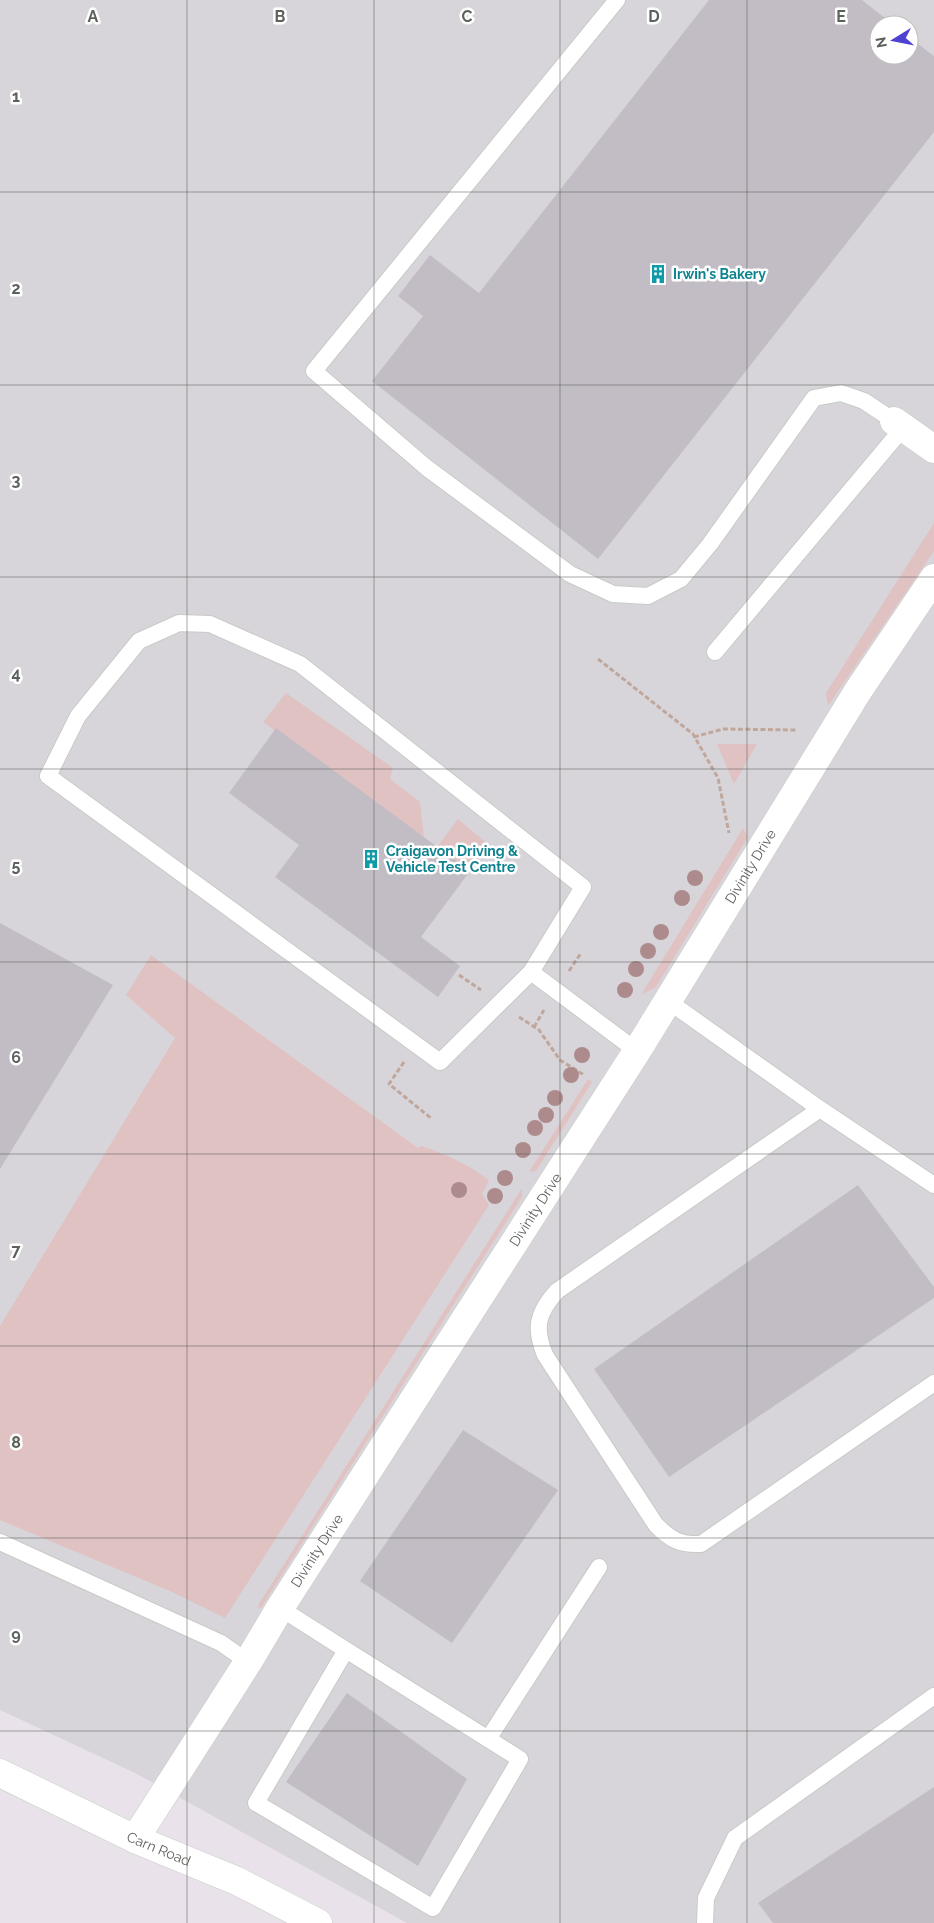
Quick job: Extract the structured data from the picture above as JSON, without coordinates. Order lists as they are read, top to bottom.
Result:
{
  "streets": {
    "street": ["Divinity Drive", "Carn Road"]
  },
  "crossings": [
    ["Divinity Drive", "Carn Road"]
  ],
  "places": {
    "building": ["Irwin's Bakery", "Craigavon Driving & Vehicle Test Centre"]
  },
  "north": "left",
  "grid": {
    "columns": [
      "A",
      "B",
      "C",
      "D",
      "E"
    ],
    "rows": [
      "1",
      "2",
      "3",
      "4",
      "5",
      "6",
      "7",
      "8",
      "9"
    ]
  }
}
